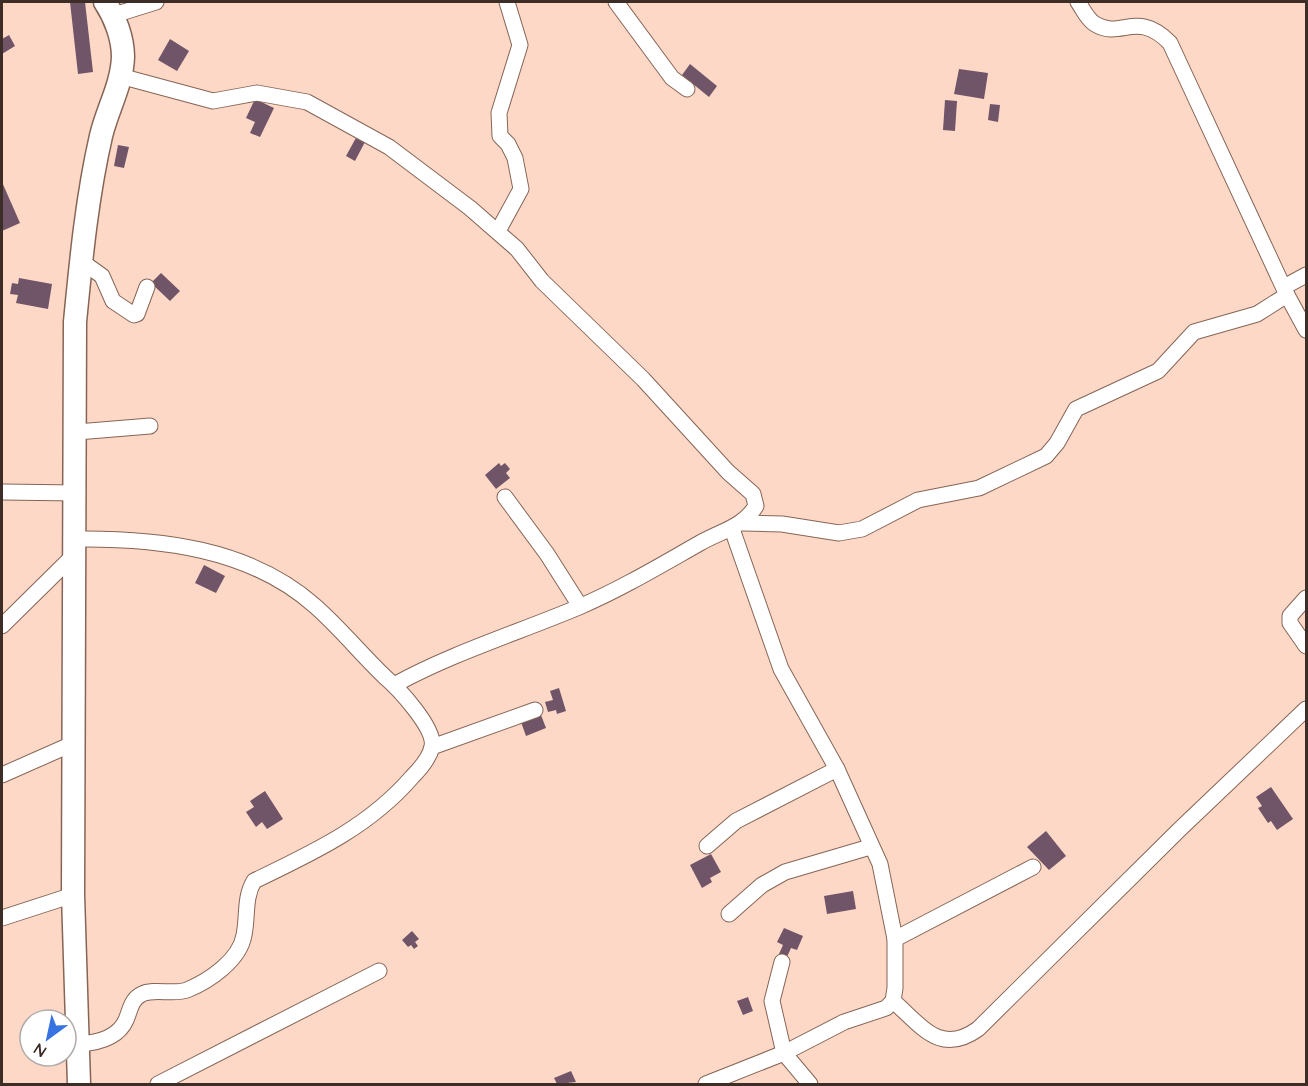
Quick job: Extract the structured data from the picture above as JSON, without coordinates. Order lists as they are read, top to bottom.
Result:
{
  "north": "bottom left"
}
